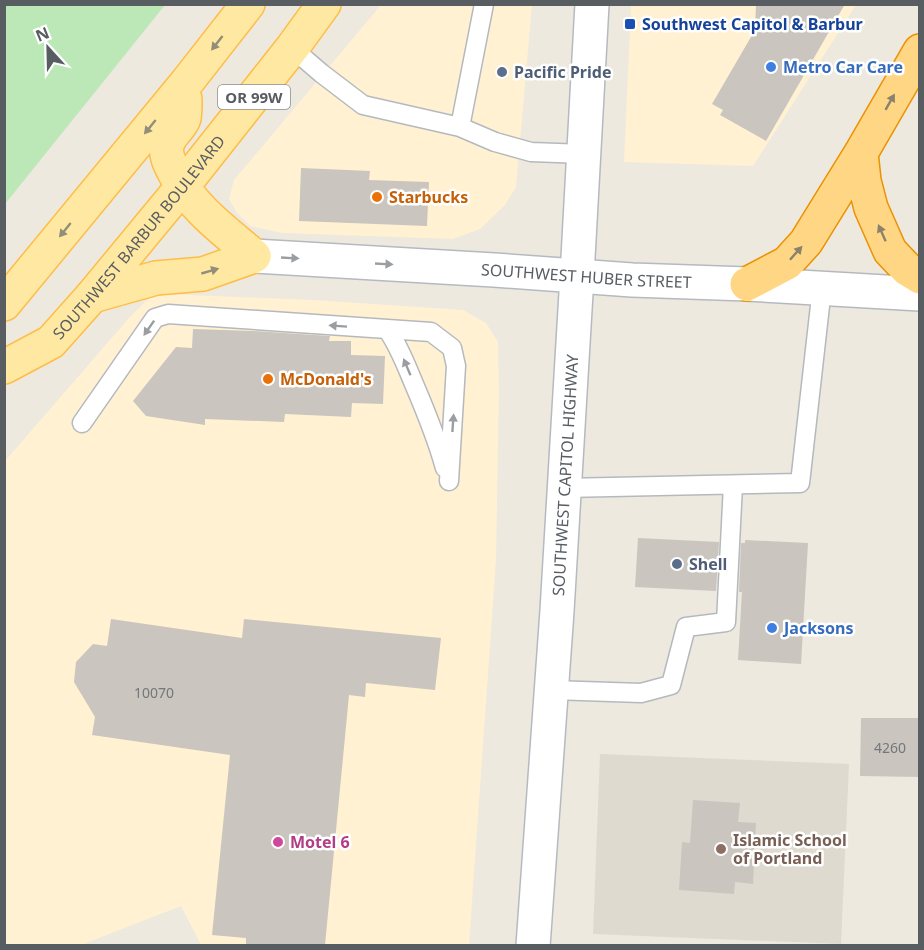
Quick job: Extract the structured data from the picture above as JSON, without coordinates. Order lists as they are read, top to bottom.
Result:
{
  "streets": {
    "main road": [
      "OR 99W",
      "SOUTHWEST BARBUR BOULEVARD",
      "SOUTHWEST HUBER STREET",
      "SOUTHWEST CAPITOL HIGHWAY"
    ]
  },
  "crossings": [
    ["SOUTHWEST HUBER STREET", "SOUTHWEST CAPITOL HIGHWAY"]
  ],
  "one_way": ["SOUTHWEST HUBER STREET"],
  "places": {
    "transit": ["Southwest Capitol & Barbur"],
    "other": [
      "Metro Car Care",
      "Pacific Pride",
      "Starbucks",
      "McDonald's",
      "Shell",
      "Jacksons",
      "Motel 6",
      "Islamic School of Portland"
    ]
  },
  "house_numbers": ["10070", "4260"],
  "north": "top"
}
